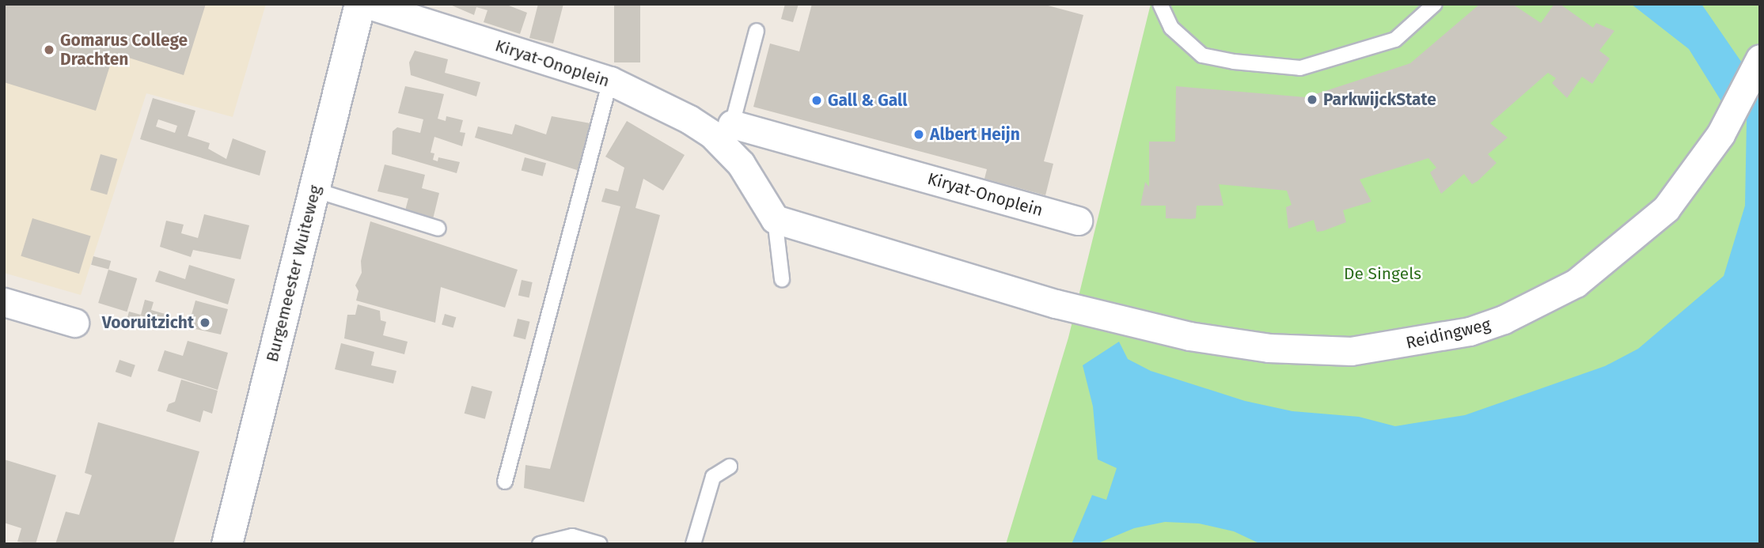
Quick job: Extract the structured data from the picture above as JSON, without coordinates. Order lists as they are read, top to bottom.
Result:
{
  "streets": {
    "street": ["Kiryat-Onoplein", "Burgemeester Wuiteweg", "Reidingweg"]
  },
  "crossings": [
    ["Kiryat-Onoplein", "Reidingweg"]
  ],
  "parks": ["De Singels"],
  "places": [
    "Gomarus College Drachten",
    "ParkwijckState",
    "Gall & Gall",
    "Albert Heijn",
    "Vooruitzicht"
  ]
}
